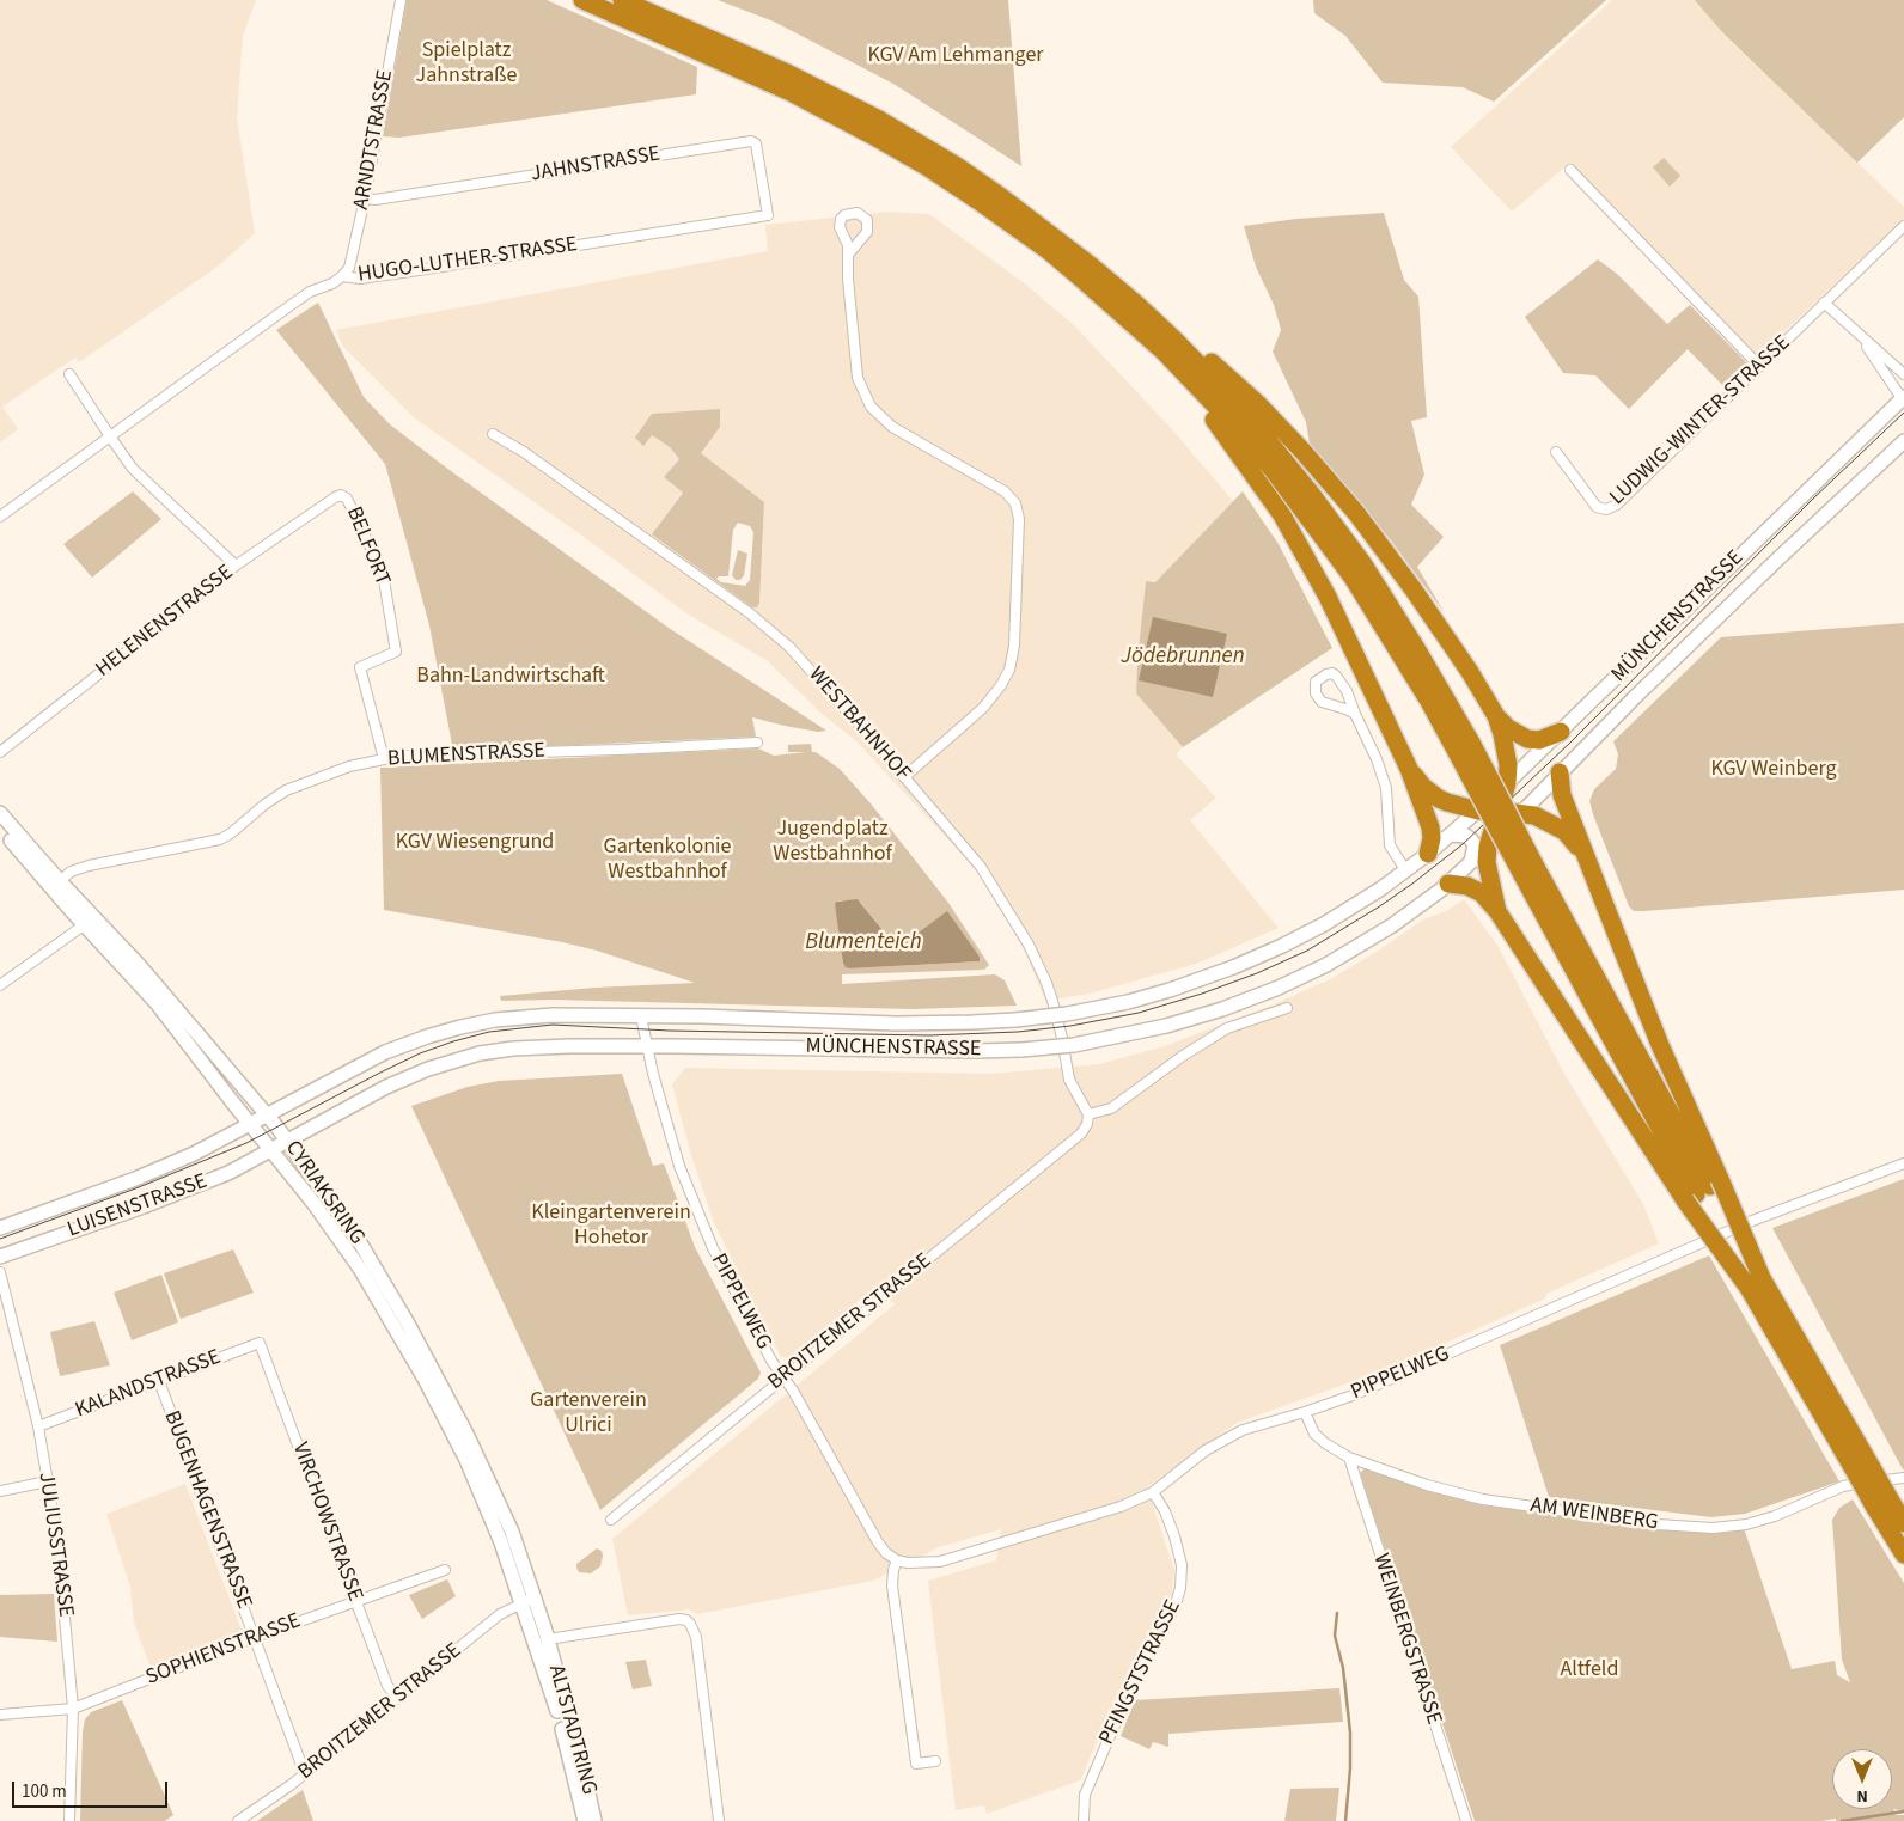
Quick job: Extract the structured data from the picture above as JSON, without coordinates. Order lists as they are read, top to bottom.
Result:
{
  "streets": {
    "main road": [
      "MÜNCHENSTRASSE",
      "CYRIAKSRING",
      "LUISENSTRASSE",
      "ALTSTADTRING"
    ],
    "street": [
      "ARNDTSTRASSE",
      "JAHNSTRASSE",
      "HUGO-LUTHER-STRASSE",
      "LUDWIG-WINTER-STRASSE",
      "BELFORT",
      "HELENENSTRASSE",
      "WESTBAHNHOF",
      "BLUMENSTRASSE",
      "PIPPELWEG",
      "BROITZEMER STRASSE",
      "KALANDSTRASSE",
      "BUGENHAGENSTRASSE",
      "AM WEINBERG",
      "VIRCHOWSTRASSE",
      "JULIUSSTRASSE",
      "WEINBERGSTRASSE",
      "SOPHIENSTRASSE",
      "PFINGSTSTRASSE"
    ]
  },
  "crossings": [
    ["ARNDTSTRASSE", "JAHNSTRASSE"],
    ["ARNDTSTRASSE", "HUGO-LUTHER-STRASSE"],
    ["JAHNSTRASSE", "HUGO-LUTHER-STRASSE"],
    ["BELFORT", "HELENENSTRASSE"],
    ["BELFORT", "BLUMENSTRASSE"],
    ["MÜNCHENSTRASSE", "CYRIAKSRING"],
    ["MÜNCHENSTRASSE", "LUISENSTRASSE"],
    ["MÜNCHENSTRASSE", "PIPPELWEG"],
    ["WESTBAHNHOF", "BROITZEMER STRASSE"],
    ["BLUMENSTRASSE", "CYRIAKSRING"],
    ["CYRIAKSRING", "LUISENSTRASSE"],
    ["CYRIAKSRING", "BROITZEMER STRASSE"],
    ["CYRIAKSRING", "ALTSTADTRING"],
    ["PIPPELWEG", "BROITZEMER STRASSE"],
    ["PIPPELWEG", "AM WEINBERG"],
    ["PIPPELWEG", "PFINGSTSTRASSE"],
    ["BROITZEMER STRASSE", "BUGENHAGENSTRASSE"],
    ["BROITZEMER STRASSE", "VIRCHOWSTRASSE"],
    ["KALANDSTRASSE", "BUGENHAGENSTRASSE"],
    ["KALANDSTRASSE", "VIRCHOWSTRASSE"],
    ["KALANDSTRASSE", "JULIUSSTRASSE"],
    ["BUGENHAGENSTRASSE", "SOPHIENSTRASSE"],
    ["AM WEINBERG", "WEINBERGSTRASSE"],
    ["VIRCHOWSTRASSE", "SOPHIENSTRASSE"],
    ["JULIUSSTRASSE", "SOPHIENSTRASSE"]
  ],
  "water": ["Jödebrunnen", "Blumenteich"],
  "parks": [
    "Spielplatz Jahnstraße",
    "KGV Am Lehmanger",
    "Bahn-Landwirtschaft",
    "KGV Weinberg",
    "Jugendplatz Westbahnhof",
    "KGV Wiesengrund",
    "Gartenkolonie Westbahnhof",
    "Kleingartenverein Hohetor",
    "Gartenverein Ulrici",
    "Altfeld"
  ],
  "scale_bar": "100 m",
  "north": "bottom"
}
